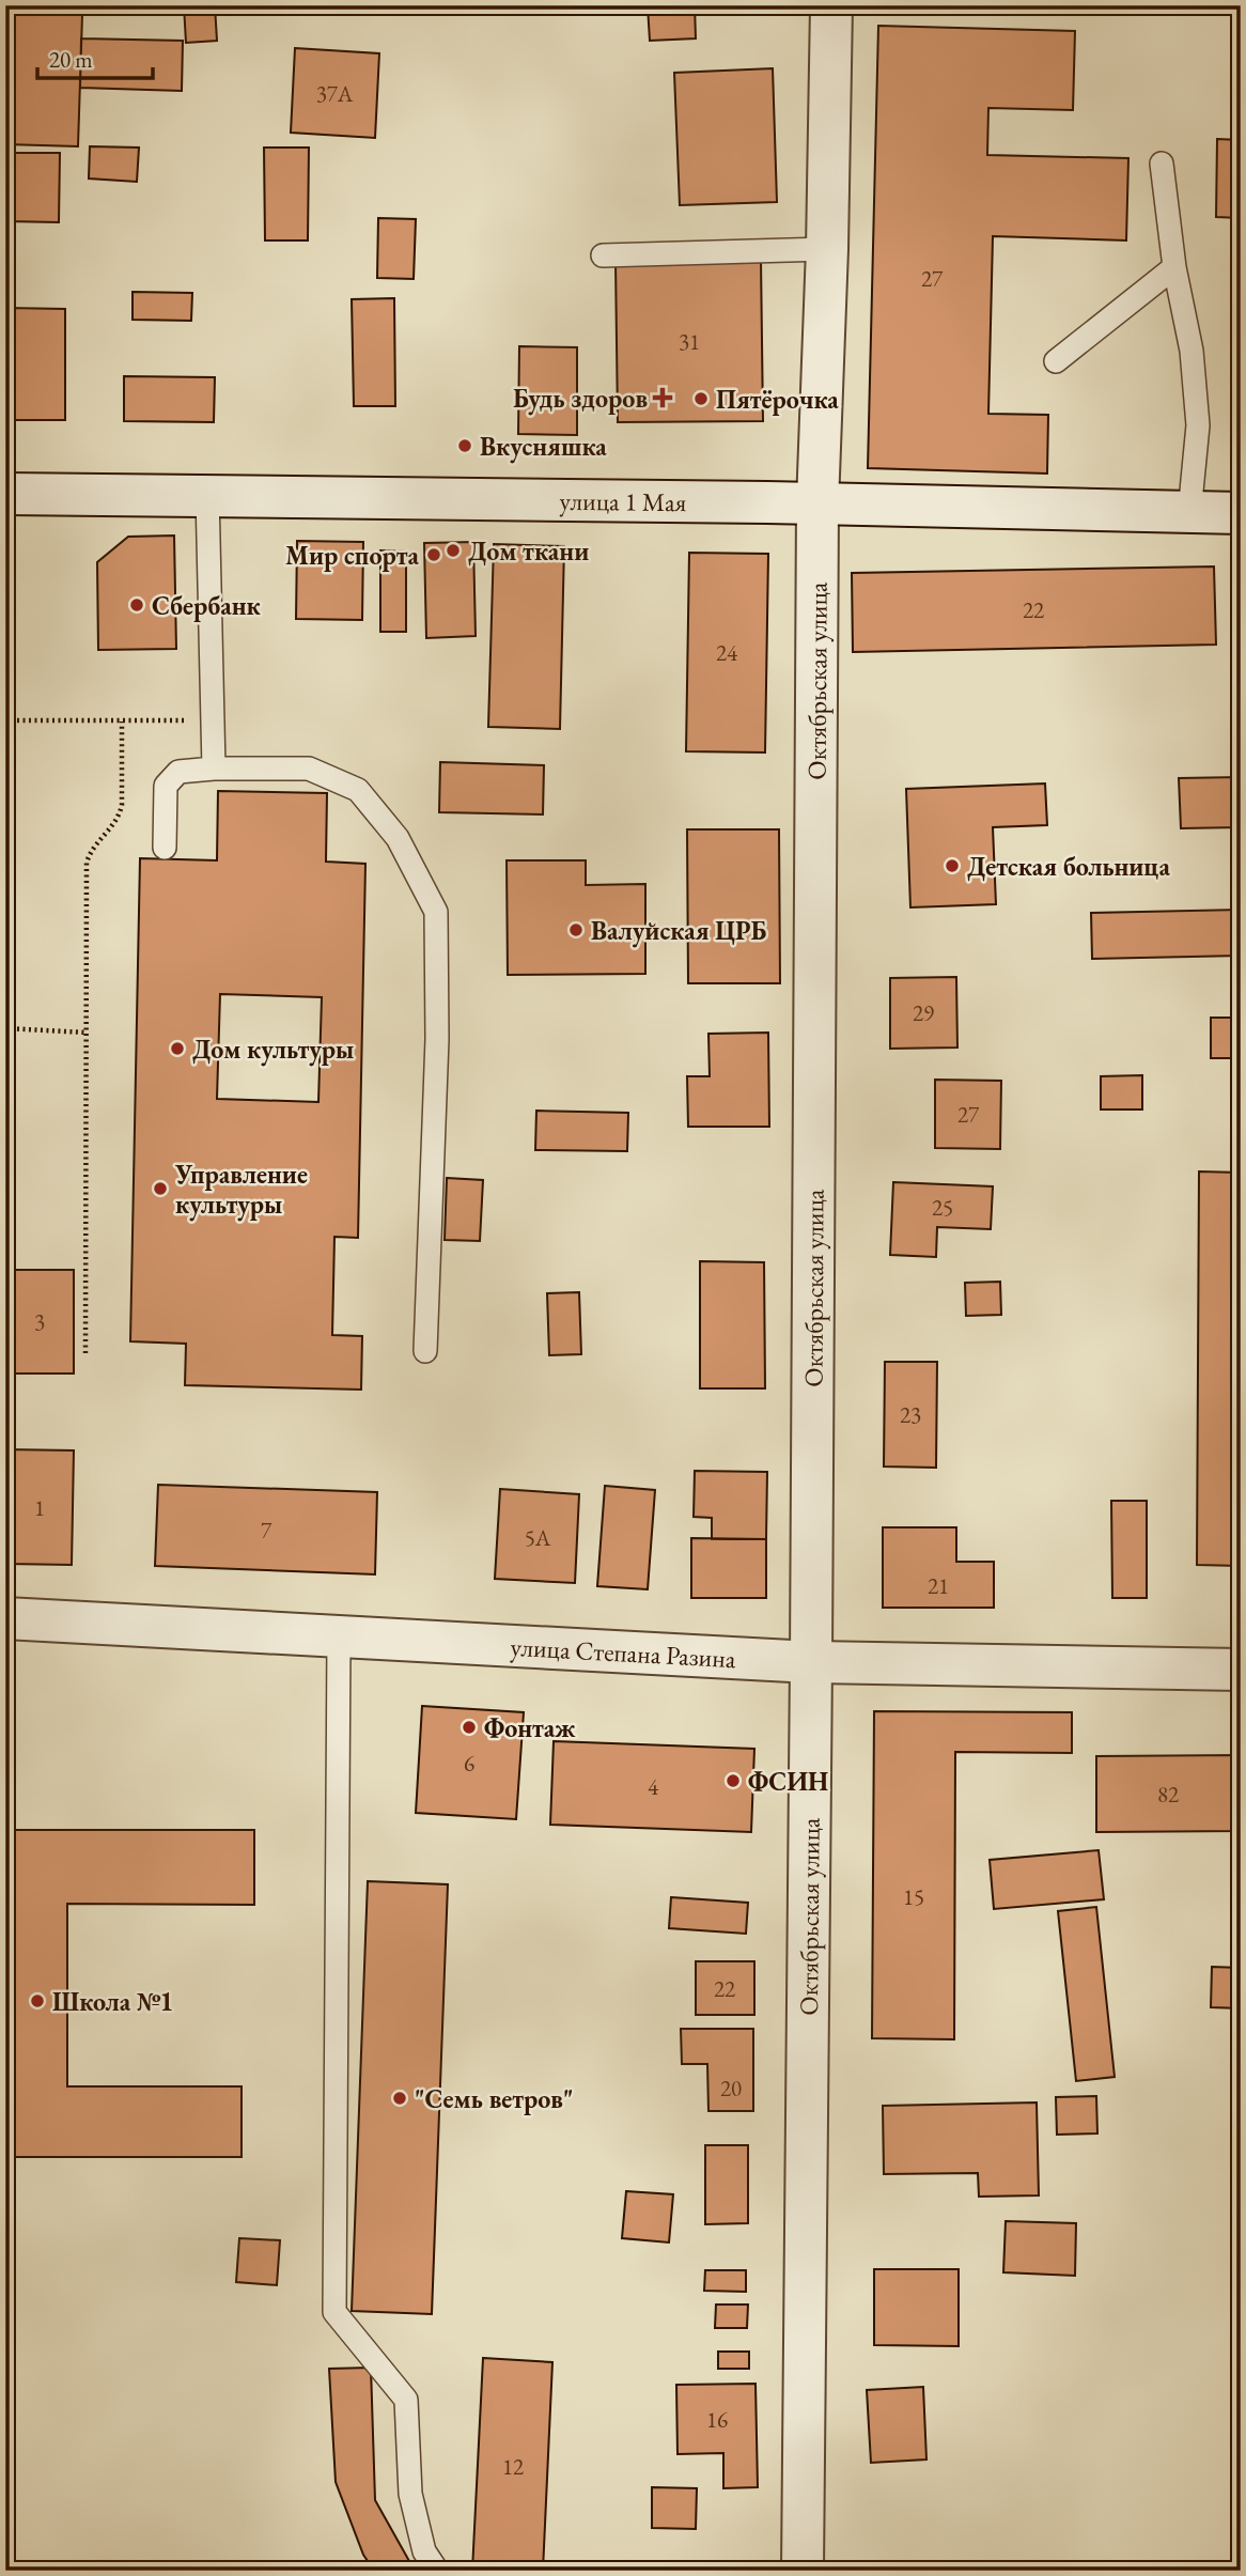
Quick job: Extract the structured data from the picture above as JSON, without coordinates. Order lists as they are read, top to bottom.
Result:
{
  "streets": {
    "street": ["улица 1 Мая", "Октябрьская улица", "улица Степана Разина"]
  },
  "crossings": [
    ["улица 1 Мая", "Октябрьская улица"],
    ["Октябрьская улица", "улица Степана Разина"]
  ],
  "places": {
    "health": ["Будь здоров"],
    "other": [
      "Пятёрочка",
      "Вкусняшка",
      "Дом ткани",
      "Мир спорта",
      "Сбербанк",
      "Детская больница",
      "Валуйская ЦРБ",
      "Дом культуры",
      "Управление культуры",
      "Фонтаж",
      "ФСИН",
      "Школа №1",
      "\"Семь ветров\""
    ]
  },
  "house_numbers": [
    "37А",
    "27",
    "31",
    "22",
    "24",
    "29",
    "27",
    "25",
    "3",
    "23",
    "1",
    "7",
    "5А",
    "21",
    "6",
    "4",
    "82",
    "15",
    "22",
    "20",
    "16",
    "12"
  ],
  "scale_bar": "20 m"
}
